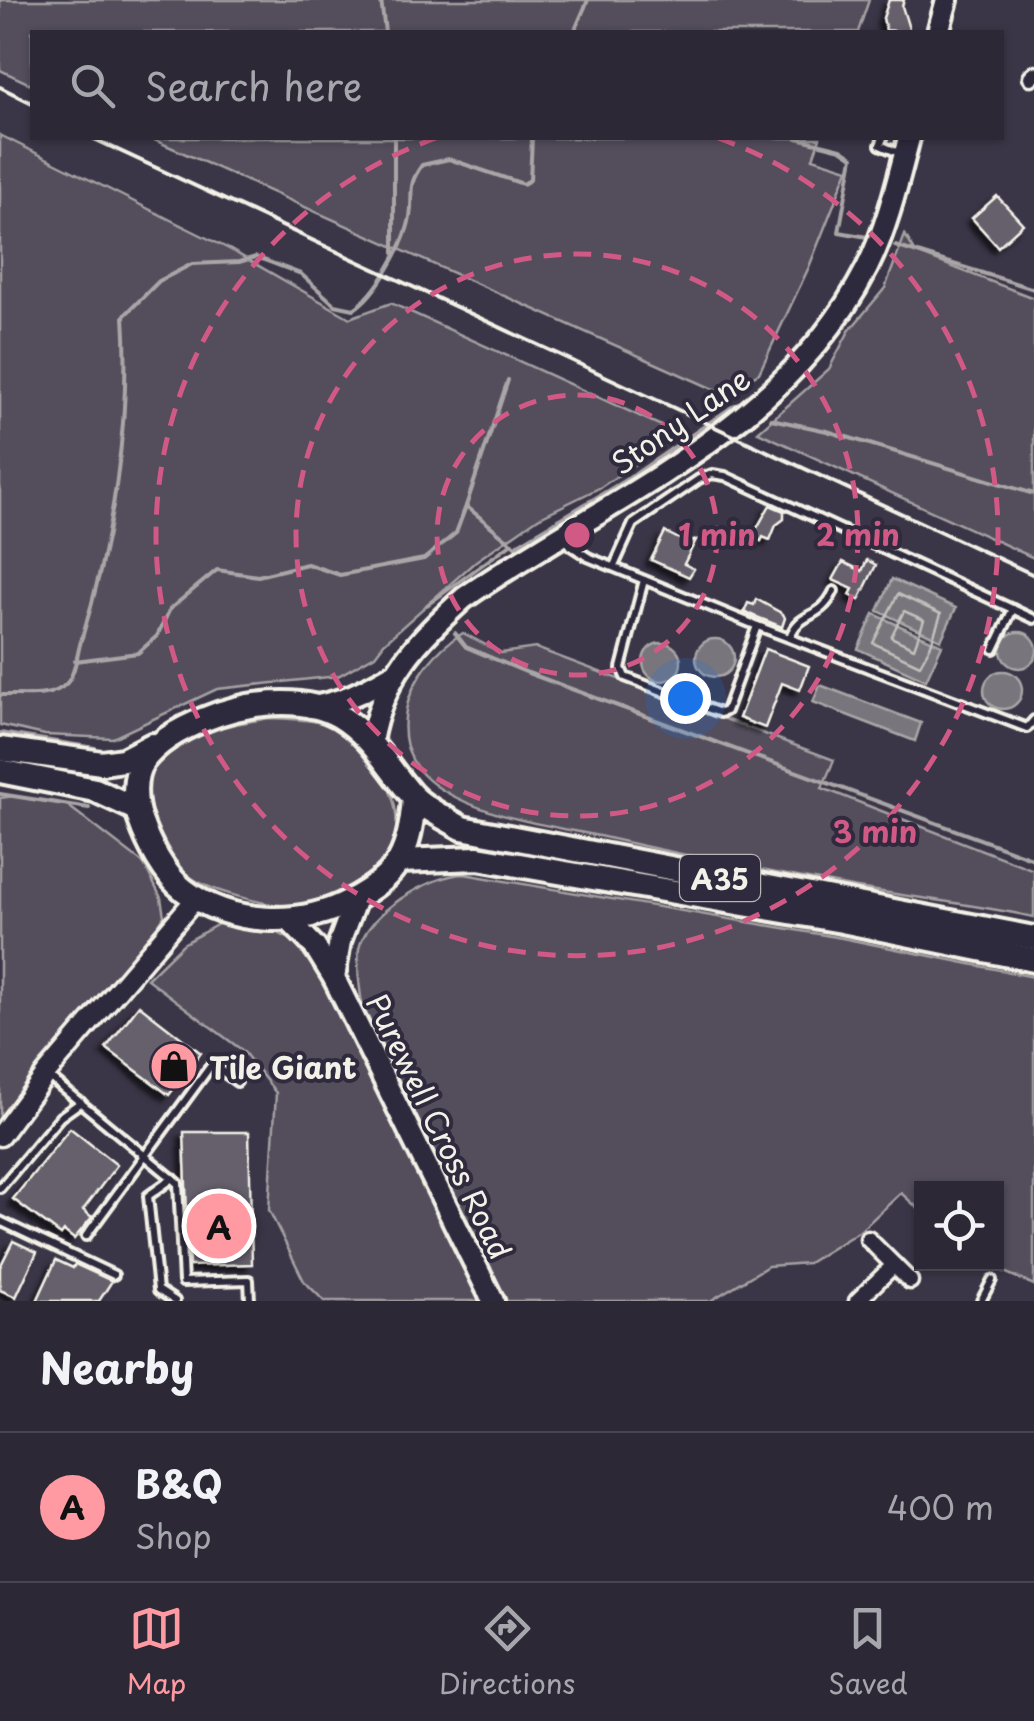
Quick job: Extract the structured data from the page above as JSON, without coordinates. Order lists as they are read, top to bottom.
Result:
{
  "streets": {
    "main road": ["Stony Lane", "A35", "Purewell Cross Road"]
  },
  "crossings": [
    ["Stony Lane", "A35"],
    ["Stony Lane", "Purewell Cross Road"],
    ["A35", "Purewell Cross Road"]
  ],
  "places": {
    "shop": ["Tile Giant"]
  },
  "page": {
    "search": "Search here",
    "pins": "A",
    "heading": "Nearby",
    "list": [
      {
        "mark": "A",
        "name": "B&Q",
        "note": "Shop",
        "value": "400 m"
      }
    ],
    "nav": ["Map", "Directions", "Saved"]
  },
  "rings": ["1 min", "2 min", "3 min"]
}
